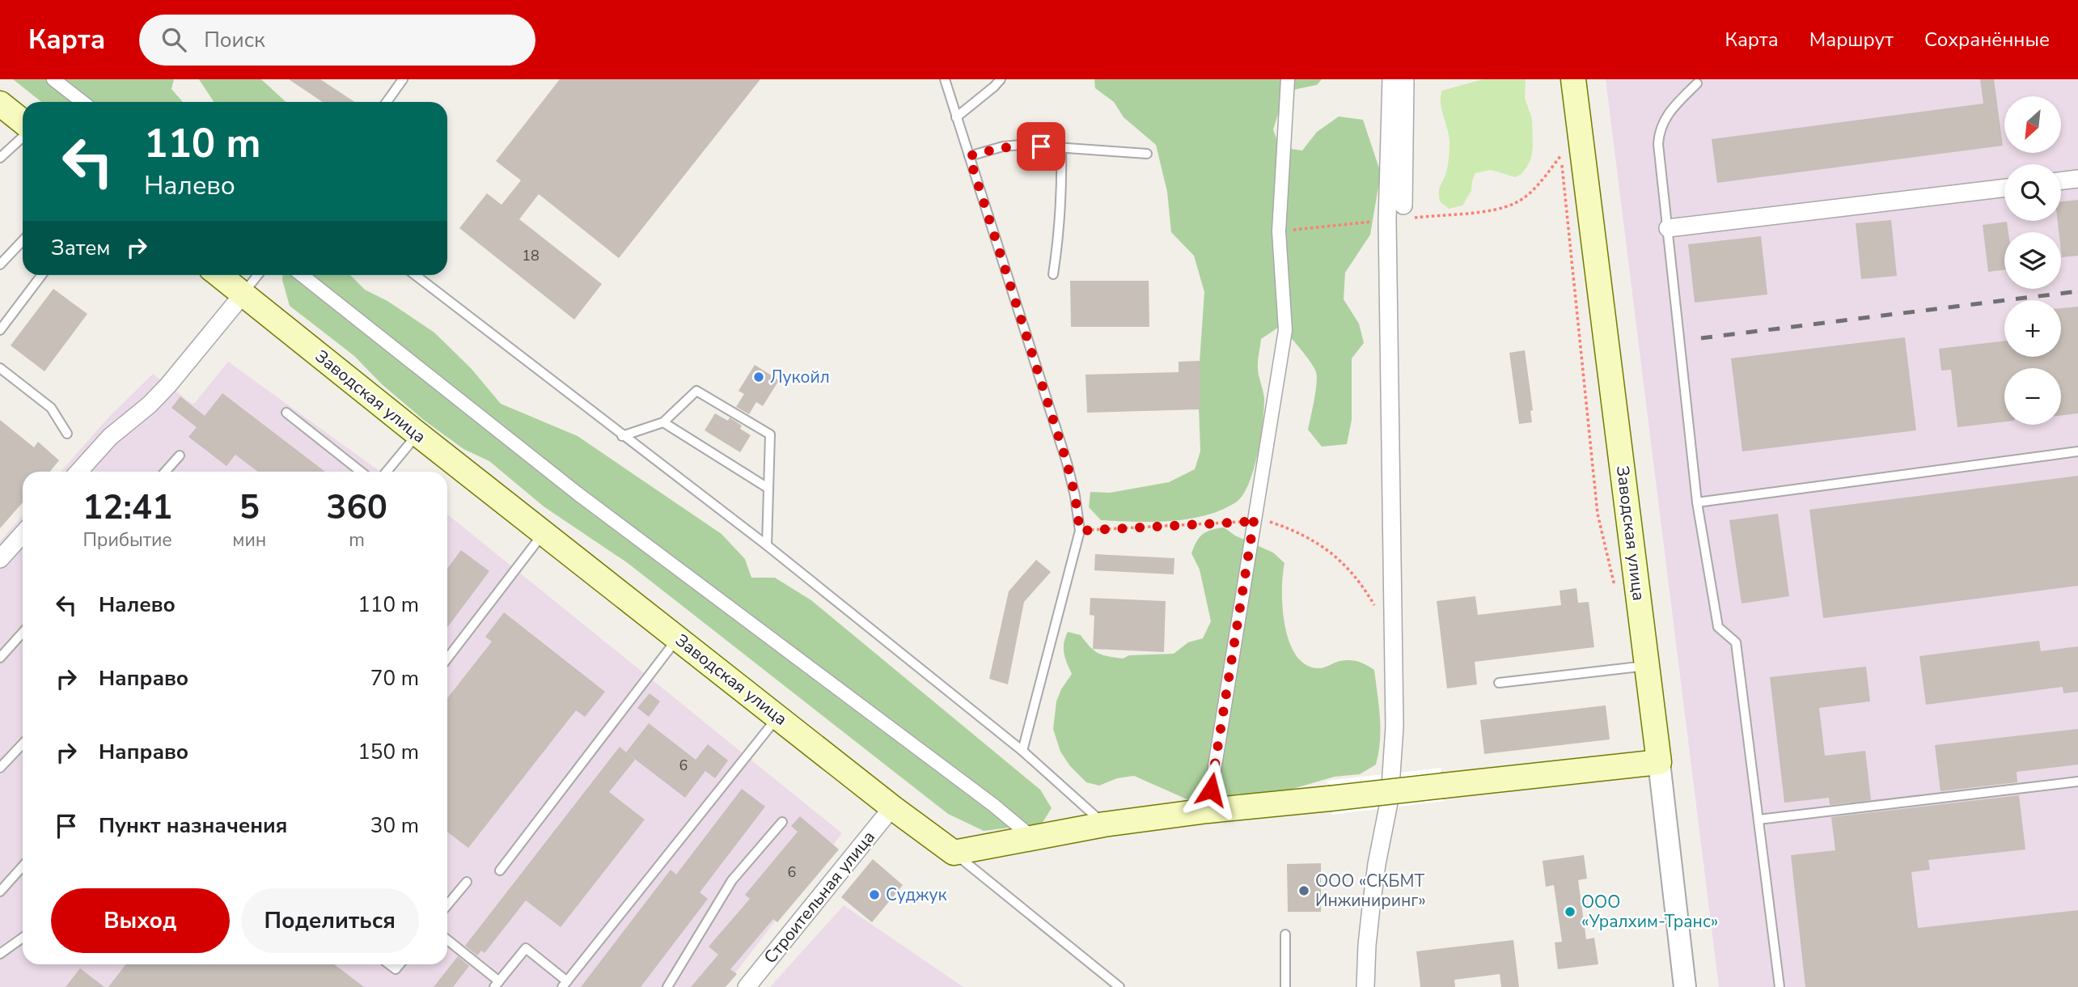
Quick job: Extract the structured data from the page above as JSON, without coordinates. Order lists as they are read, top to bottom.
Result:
{
  "streets": {
    "main road": ["Заводская улица"],
    "street": ["Строительная улица"]
  },
  "crossings": [
    ["Заводская улица", "Строительная улица"]
  ],
  "places": [
    "Лукойл",
    "ООО «СКБМТ Инжиниринг»",
    "Суджук",
    "ООО «Уралхим-Транс»"
  ],
  "house_numbers": ["18", "6", "6"],
  "north": "bottom left",
  "page": {
    "header": "Карта",
    "search": "Поиск",
    "nav": ["Карта", "Маршрут", "Сохранённые"],
    "map_buttons": ["+", "−"],
    "turn": ["110 m", "Налево"],
    "then": "Затем",
    "eta": [
      "12:41",
      "Прибытие",
      "5",
      "мин",
      "360",
      "m"
    ],
    "list": [
      {
        "name": "Налево",
        "value": "110 m"
      },
      {
        "name": "Направо",
        "value": "70 m"
      },
      {
        "name": "Направо",
        "value": "150 m"
      },
      {
        "name": "Пункт назначения",
        "value": "30 m"
      }
    ],
    "buttons": ["Выход", "Поделиться"]
  }
}
